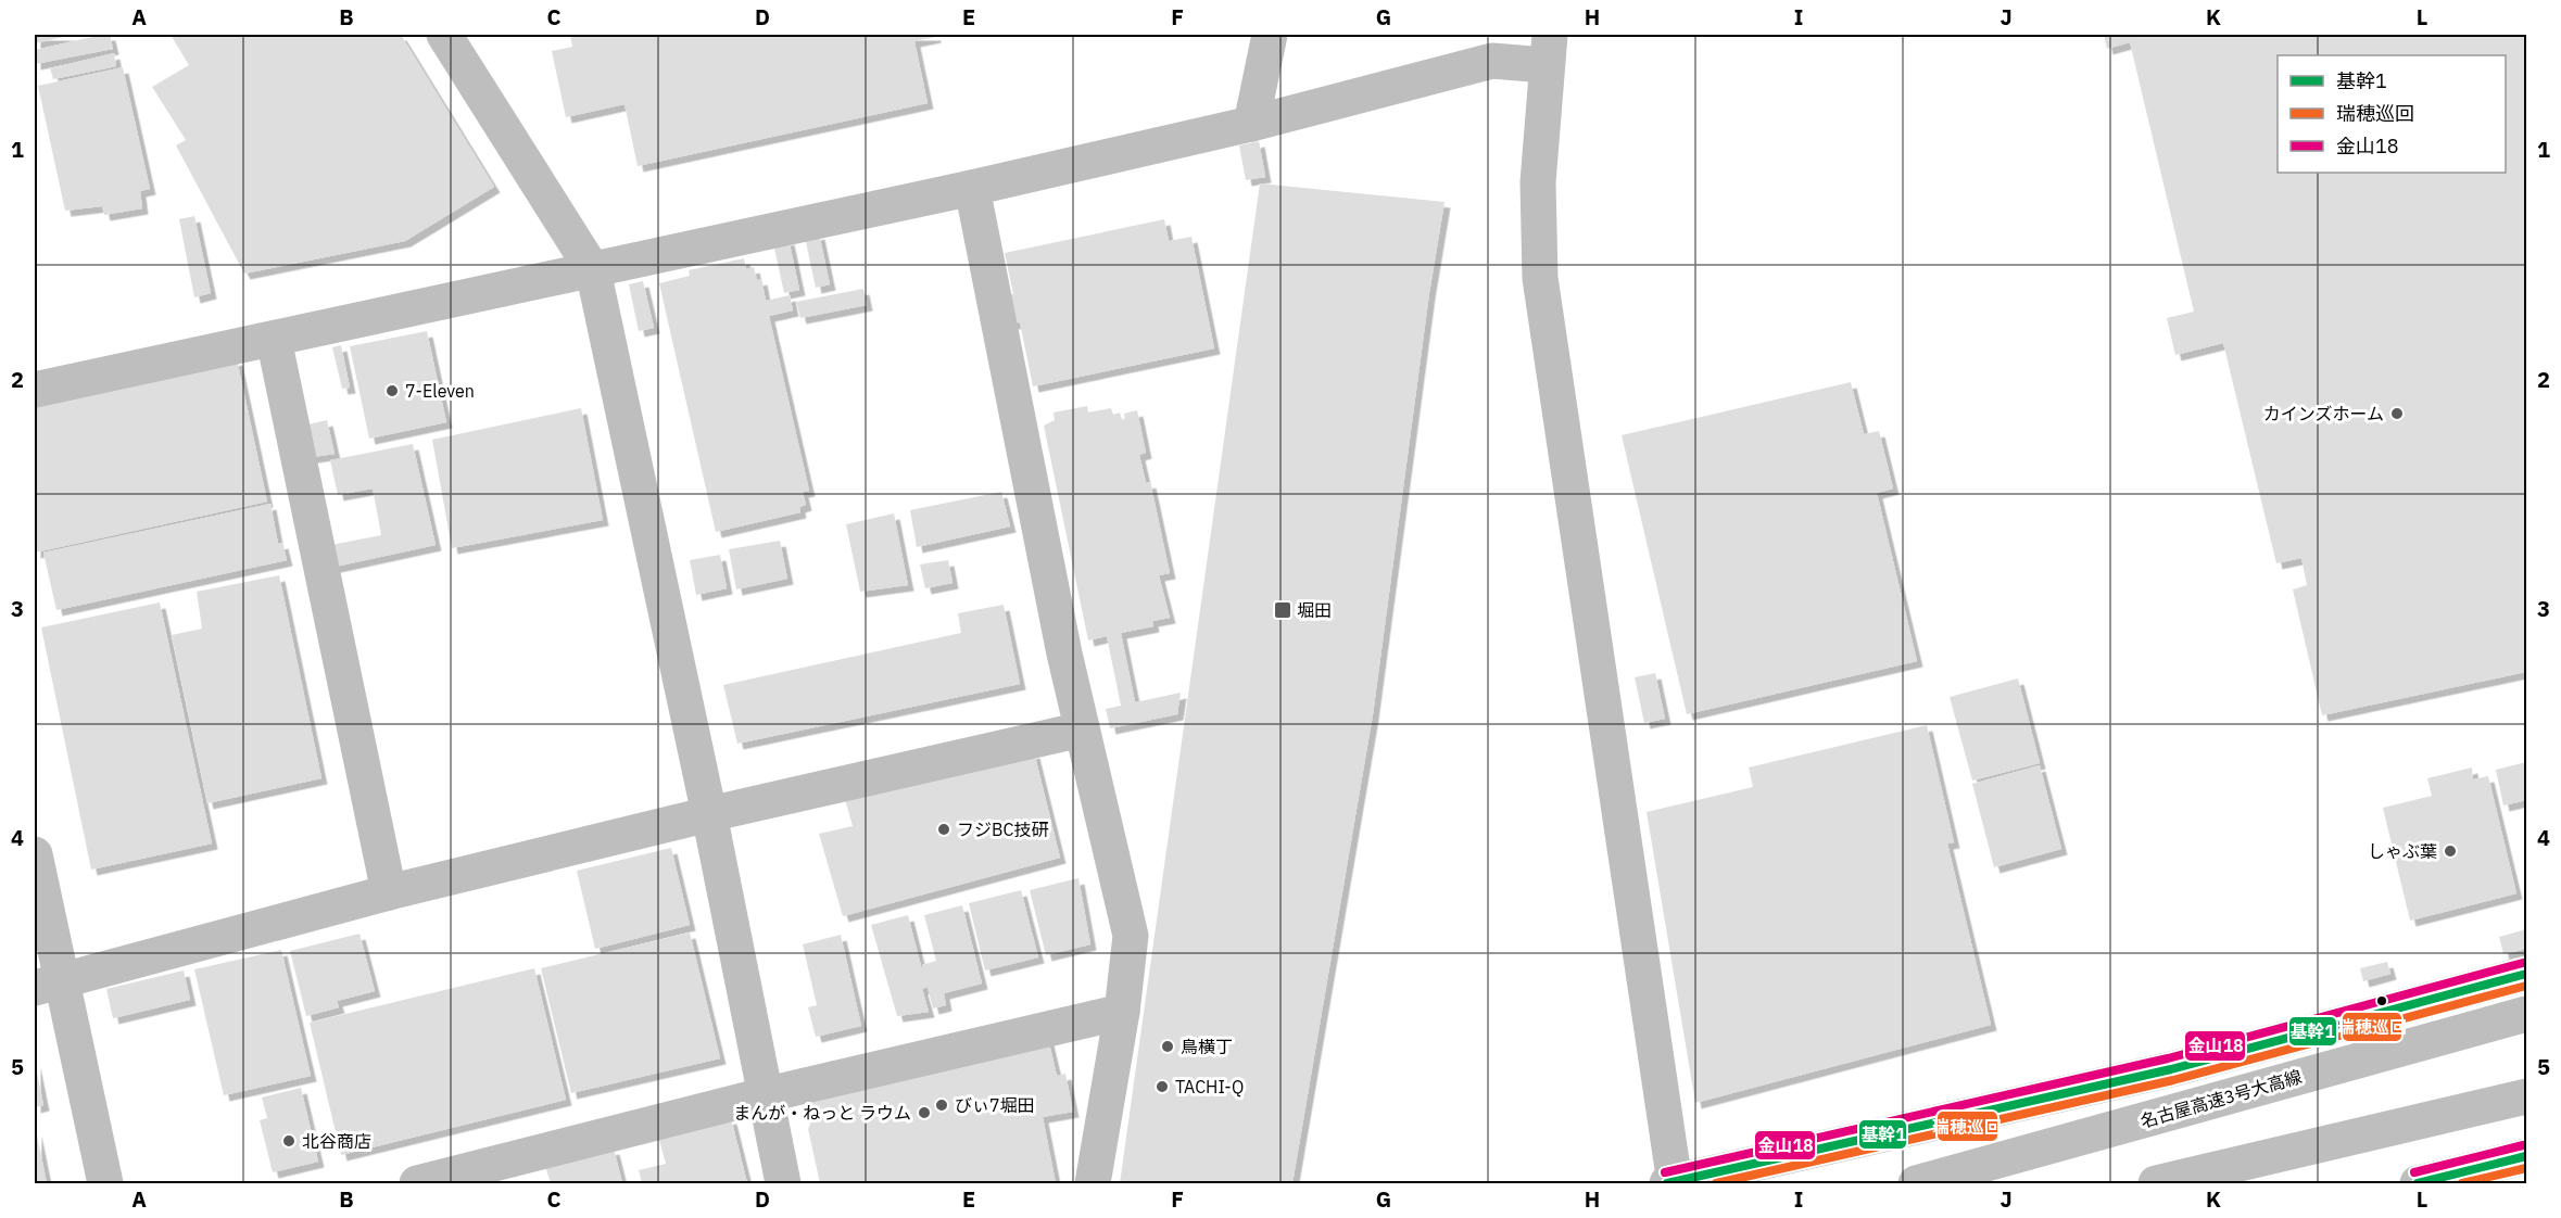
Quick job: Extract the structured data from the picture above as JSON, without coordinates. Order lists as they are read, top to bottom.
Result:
{
  "streets": {
    "main road": ["名古屋高速3号大高線"]
  },
  "places": {
    "other": [
      "7-Eleven",
      "カインズホーム",
      "フジBC技研",
      "しゃぶ葉",
      "鳥横丁",
      "TACHI-Q",
      "びぃ7堀田",
      "まんが・ねっと ラウム",
      "北谷商店"
    ],
    "transit": ["堀田"]
  },
  "lines": ["transit line 金山18", "transit line 基幹1", "transit line 瑞穂巡回"],
  "legend": ["基幹1", "瑞穂巡回", "金山18"],
  "grid": {
    "columns": [
      "A",
      "B",
      "C",
      "D",
      "E",
      "F",
      "G",
      "H",
      "I",
      "J",
      "K",
      "L"
    ],
    "rows": [
      "1",
      "2",
      "3",
      "4",
      "5"
    ]
  }
}
